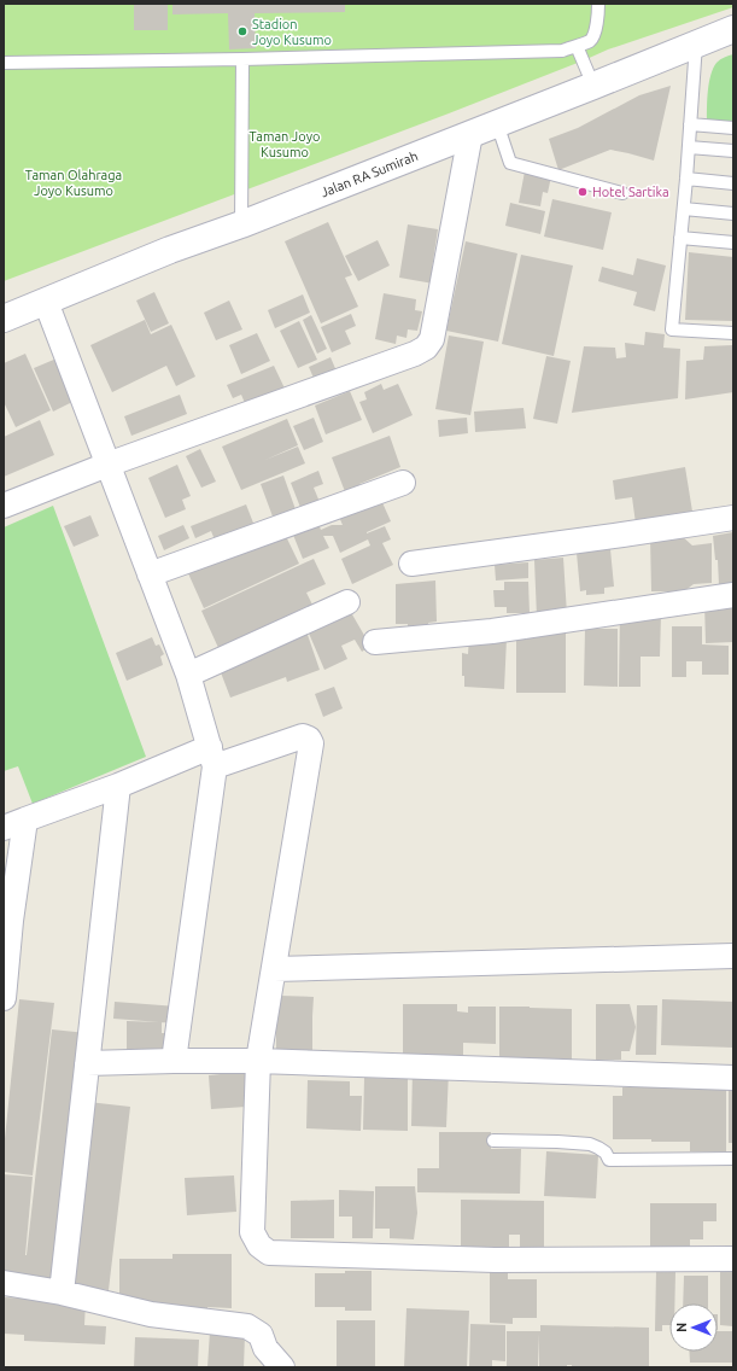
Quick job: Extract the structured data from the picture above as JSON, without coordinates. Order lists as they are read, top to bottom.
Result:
{
  "streets": {
    "main road": ["Jalan RA Sumirah"]
  },
  "parks": ["Taman Joyo Kusumo", "Taman Olahraga Joyo Kusumo"],
  "places": ["Stadion Joyo Kusumo", "Hotel Sartika"],
  "north": "left"
}
